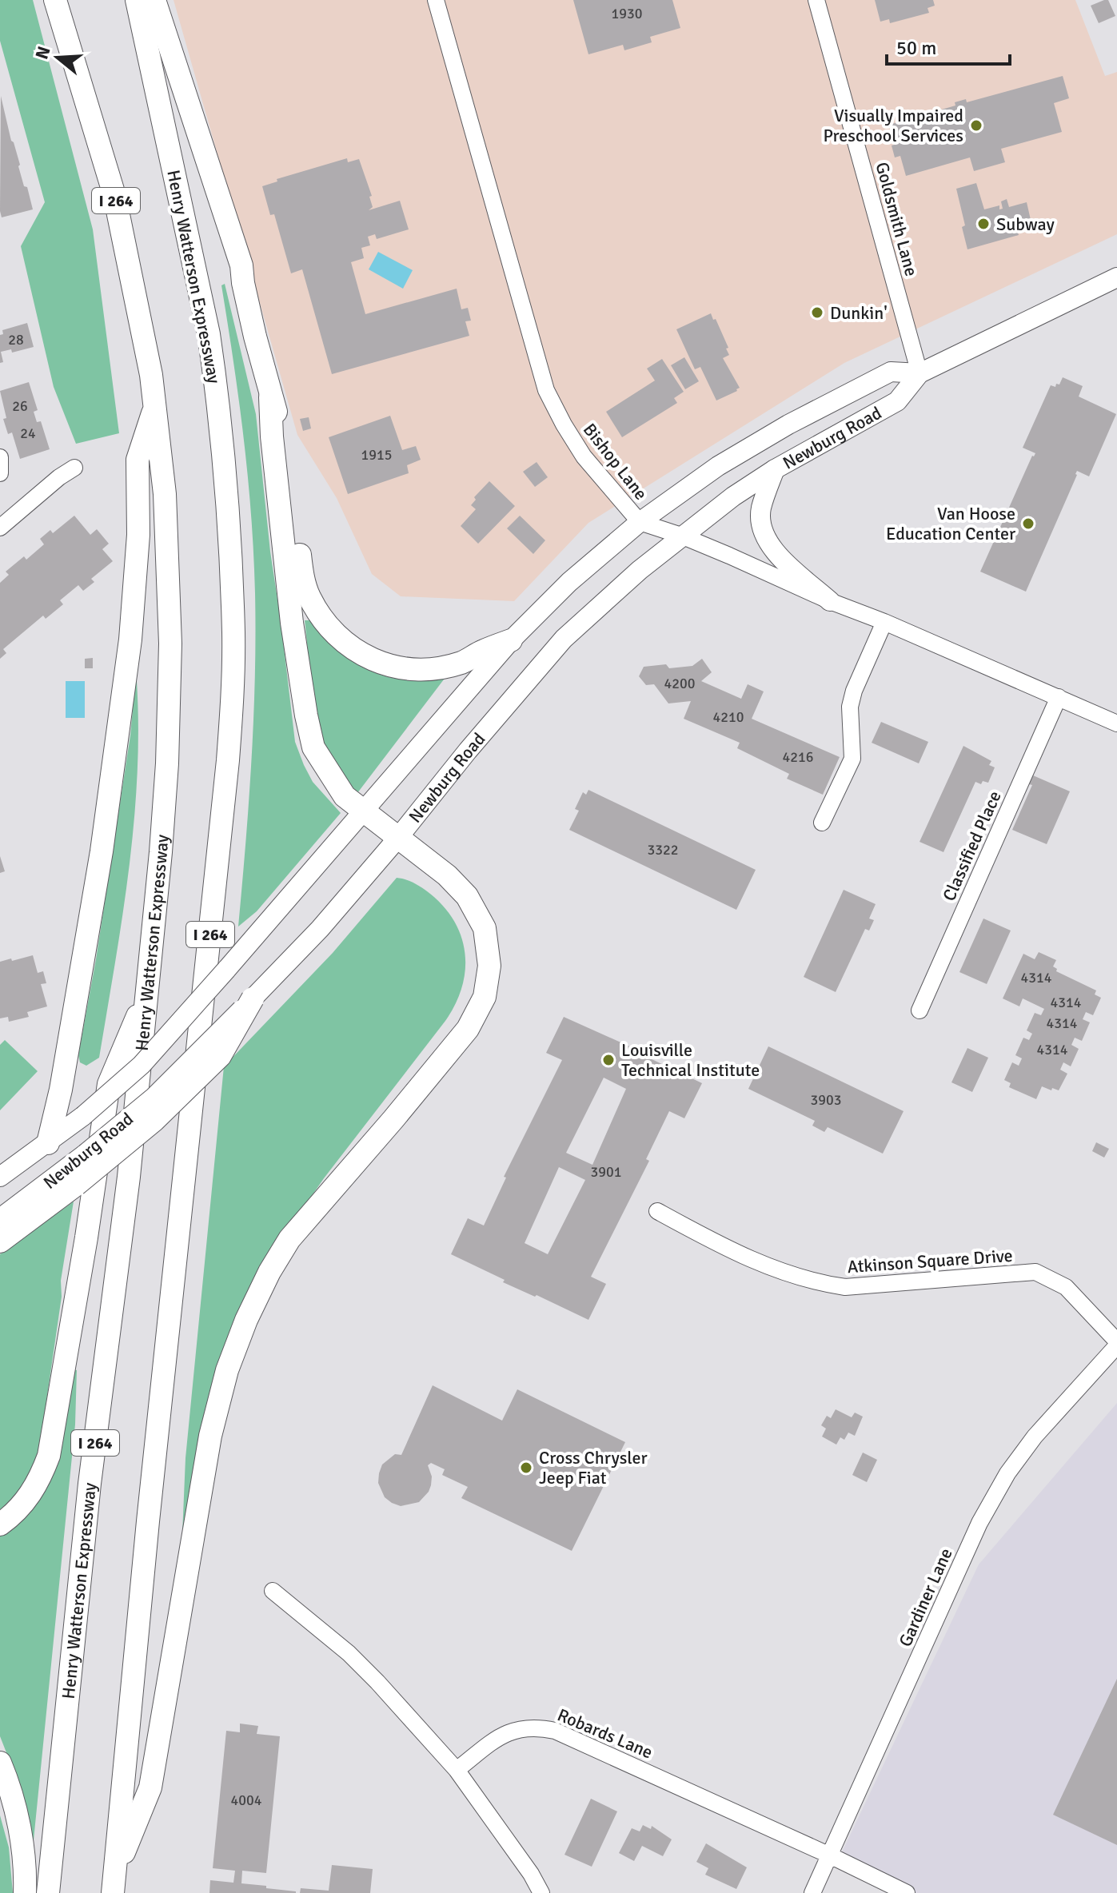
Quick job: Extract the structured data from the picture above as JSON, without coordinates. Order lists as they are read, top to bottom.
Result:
{
  "streets": {
    "highway": ["I 264", "Henry Watterson Expressway"],
    "main road": ["Newburg Road"],
    "street": [
      "Goldsmith Lane",
      "Bishop Lane",
      "Classified Place",
      "Atkinson Square Drive",
      "Gardiner Lane",
      "Robards Lane"
    ]
  },
  "crossings": [
    ["Goldsmith Lane", "Newburg Road"],
    ["Newburg Road", "Bishop Lane"],
    ["Bishop Lane", "Classified Place"],
    ["Atkinson Square Drive", "Gardiner Lane"],
    ["Gardiner Lane", "Robards Lane"]
  ],
  "places": [
    "Visually Impaired Preschool Services",
    "Subway",
    "Dunkin'",
    "Van Hoose Education Center",
    "Louisville Technical Institute",
    "Cross Chrysler Jeep Fiat"
  ],
  "house_numbers": [
    "1930",
    "28",
    "26",
    "24",
    "1915",
    "4200",
    "4210",
    "4216",
    "3322",
    "4314",
    "4314",
    "4314",
    "4314",
    "3903",
    "3901",
    "4004"
  ],
  "scale_bar": "50 m",
  "north": "left"
}
